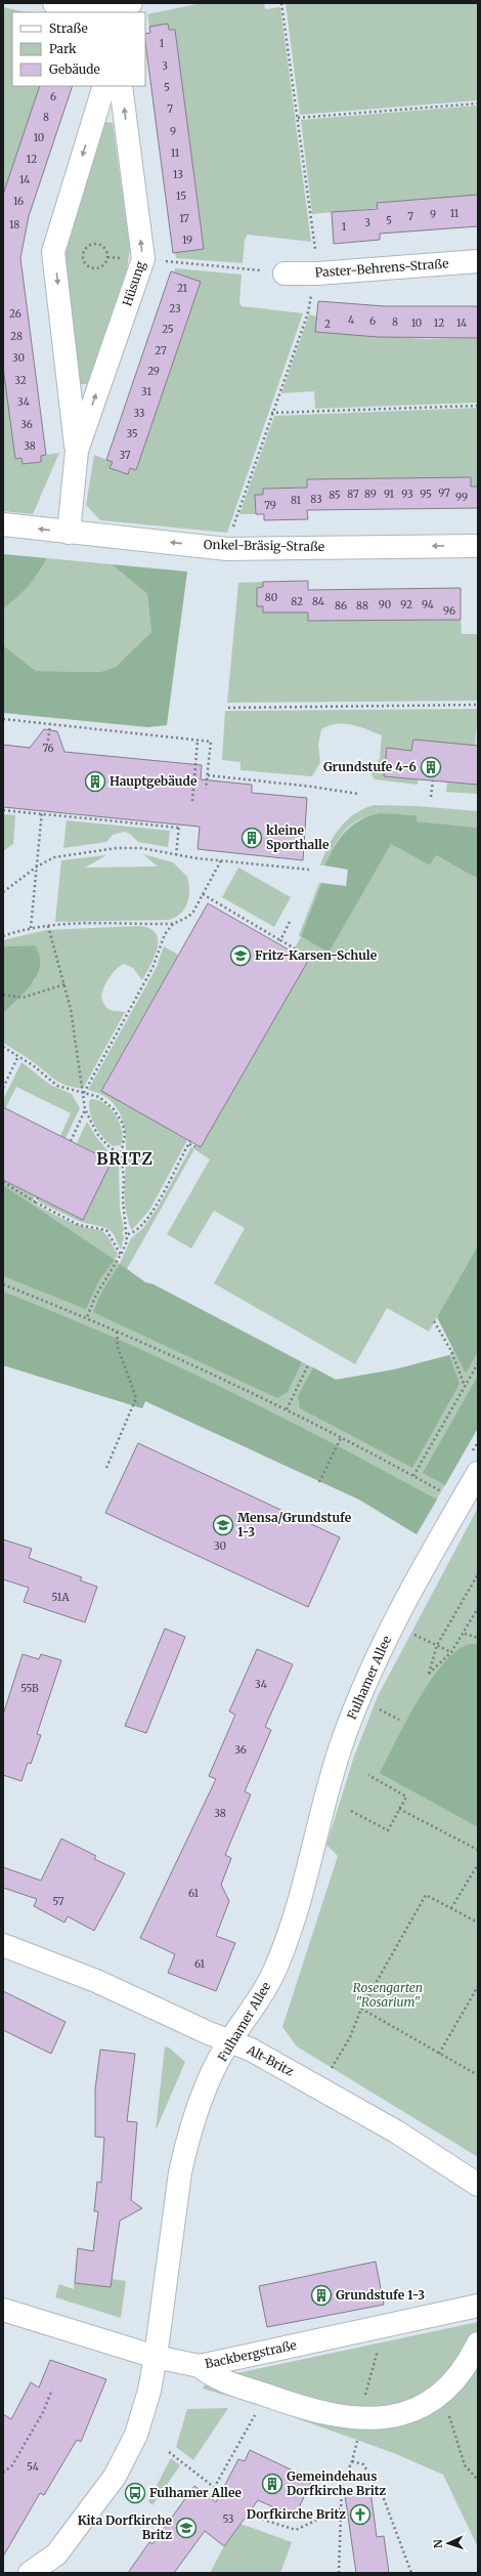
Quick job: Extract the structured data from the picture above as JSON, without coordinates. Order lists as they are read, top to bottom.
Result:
{
  "streets": {
    "street": [
      "Paster-Behrens-Straße",
      "Hüsung",
      "Onkel-Bräsig-Straße",
      "Fulhamer Allee",
      "Alt-Britz",
      "Backbergstraße"
    ]
  },
  "crossings": [
    ["Hüsung", "Onkel-Bräsig-Straße"],
    ["Fulhamer Allee", "Alt-Britz"],
    ["Fulhamer Allee", "Backbergstraße"]
  ],
  "one_way": ["Onkel-Bräsig-Straße"],
  "districts": ["BRITZ"],
  "parks": ["Rosengarten \"Rosarium\""],
  "places": {
    "building": [
      "Grundstufe 4-6",
      "Hauptgebäude",
      "kleine Sporthalle",
      "Grundstufe 1-3",
      "Gemeindehaus Dorfkirche Britz"
    ],
    "school or university": ["Fritz-Karsen-Schule", "Mensa/Grundstufe 1-3", "Kita Dorfkirche Britz"],
    "bus stop": ["Fulhamer Allee"],
    "church": ["Dorfkirche Britz"]
  },
  "house_numbers": [
    "1",
    "3",
    "5",
    "6",
    "7",
    "8",
    "9",
    "10",
    "11",
    "12",
    "13",
    "14",
    "15",
    "16",
    "11",
    "9",
    "7",
    "17",
    "5",
    "3",
    "18",
    "1",
    "19",
    "21",
    "23",
    "26",
    "4",
    "6",
    "8",
    "10",
    "12",
    "14",
    "2",
    "25",
    "28",
    "27",
    "30",
    "29",
    "32",
    "31",
    "34",
    "33",
    "36",
    "35",
    "38",
    "37",
    "97",
    "87",
    "89",
    "91",
    "93",
    "95",
    "85",
    "99",
    "83",
    "81",
    "79",
    "80",
    "82",
    "84",
    "90",
    "92",
    "94",
    "86",
    "88",
    "96",
    "76",
    "30",
    "51A",
    "34",
    "55B",
    "36",
    "38",
    "61",
    "57",
    "61",
    "54",
    "53"
  ],
  "legend": ["Straße", "Park", "Gebäude"],
  "north": "left"
}
